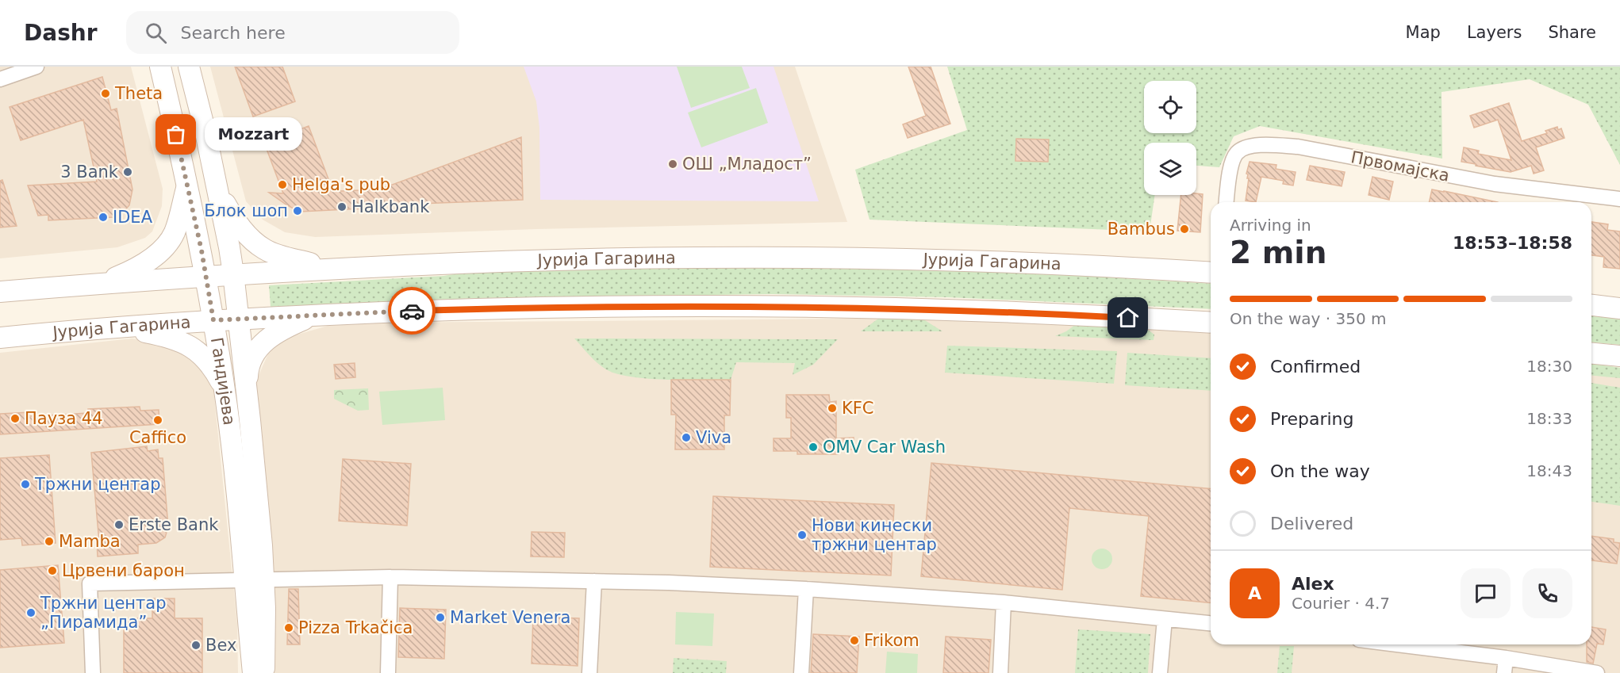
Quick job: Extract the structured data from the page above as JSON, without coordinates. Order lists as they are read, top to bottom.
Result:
{
  "streets": {
    "main road": ["Јурија Гагарина", "Гандијева"],
    "street": ["Првомајска"]
  },
  "crossings": [
    ["Јурија Гагарина", "Гандијева"]
  ],
  "places": [
    "Theta",
    "Mozzart",
    "ОШ „Младост”",
    "3 Bank",
    "Helga's pub",
    "Halkbank",
    "Блок шоп",
    "IDEA",
    "Bambus",
    "KFC",
    "Пауза 44",
    "Caffico",
    "Viva",
    "OMV Car Wash",
    "Тржни центар",
    "Erste Bank",
    "Нови кинески тржни центар",
    "Mamba",
    "Црвени барон",
    "Тржни центар „Пирамида”",
    "Market Venera",
    "Pizza Trkačica",
    "Frikom",
    "Bex"
  ],
  "page": {
    "header": "Dashr",
    "search": "Search here",
    "nav": ["Map", "Layers", "Share"],
    "bubble": "Mozzart",
    "heading": ["2 min", "Arriving in", "18:53–18:58"],
    "panel": ["Alex", "Courier · 4.7"],
    "bar": "On the way · 350 m",
    "list": [
      ["Confirmed", "18:30"],
      ["Preparing", "18:33"],
      ["On the way", "18:43"],
      "Delivered"
    ],
    "round": "A"
  }
}
